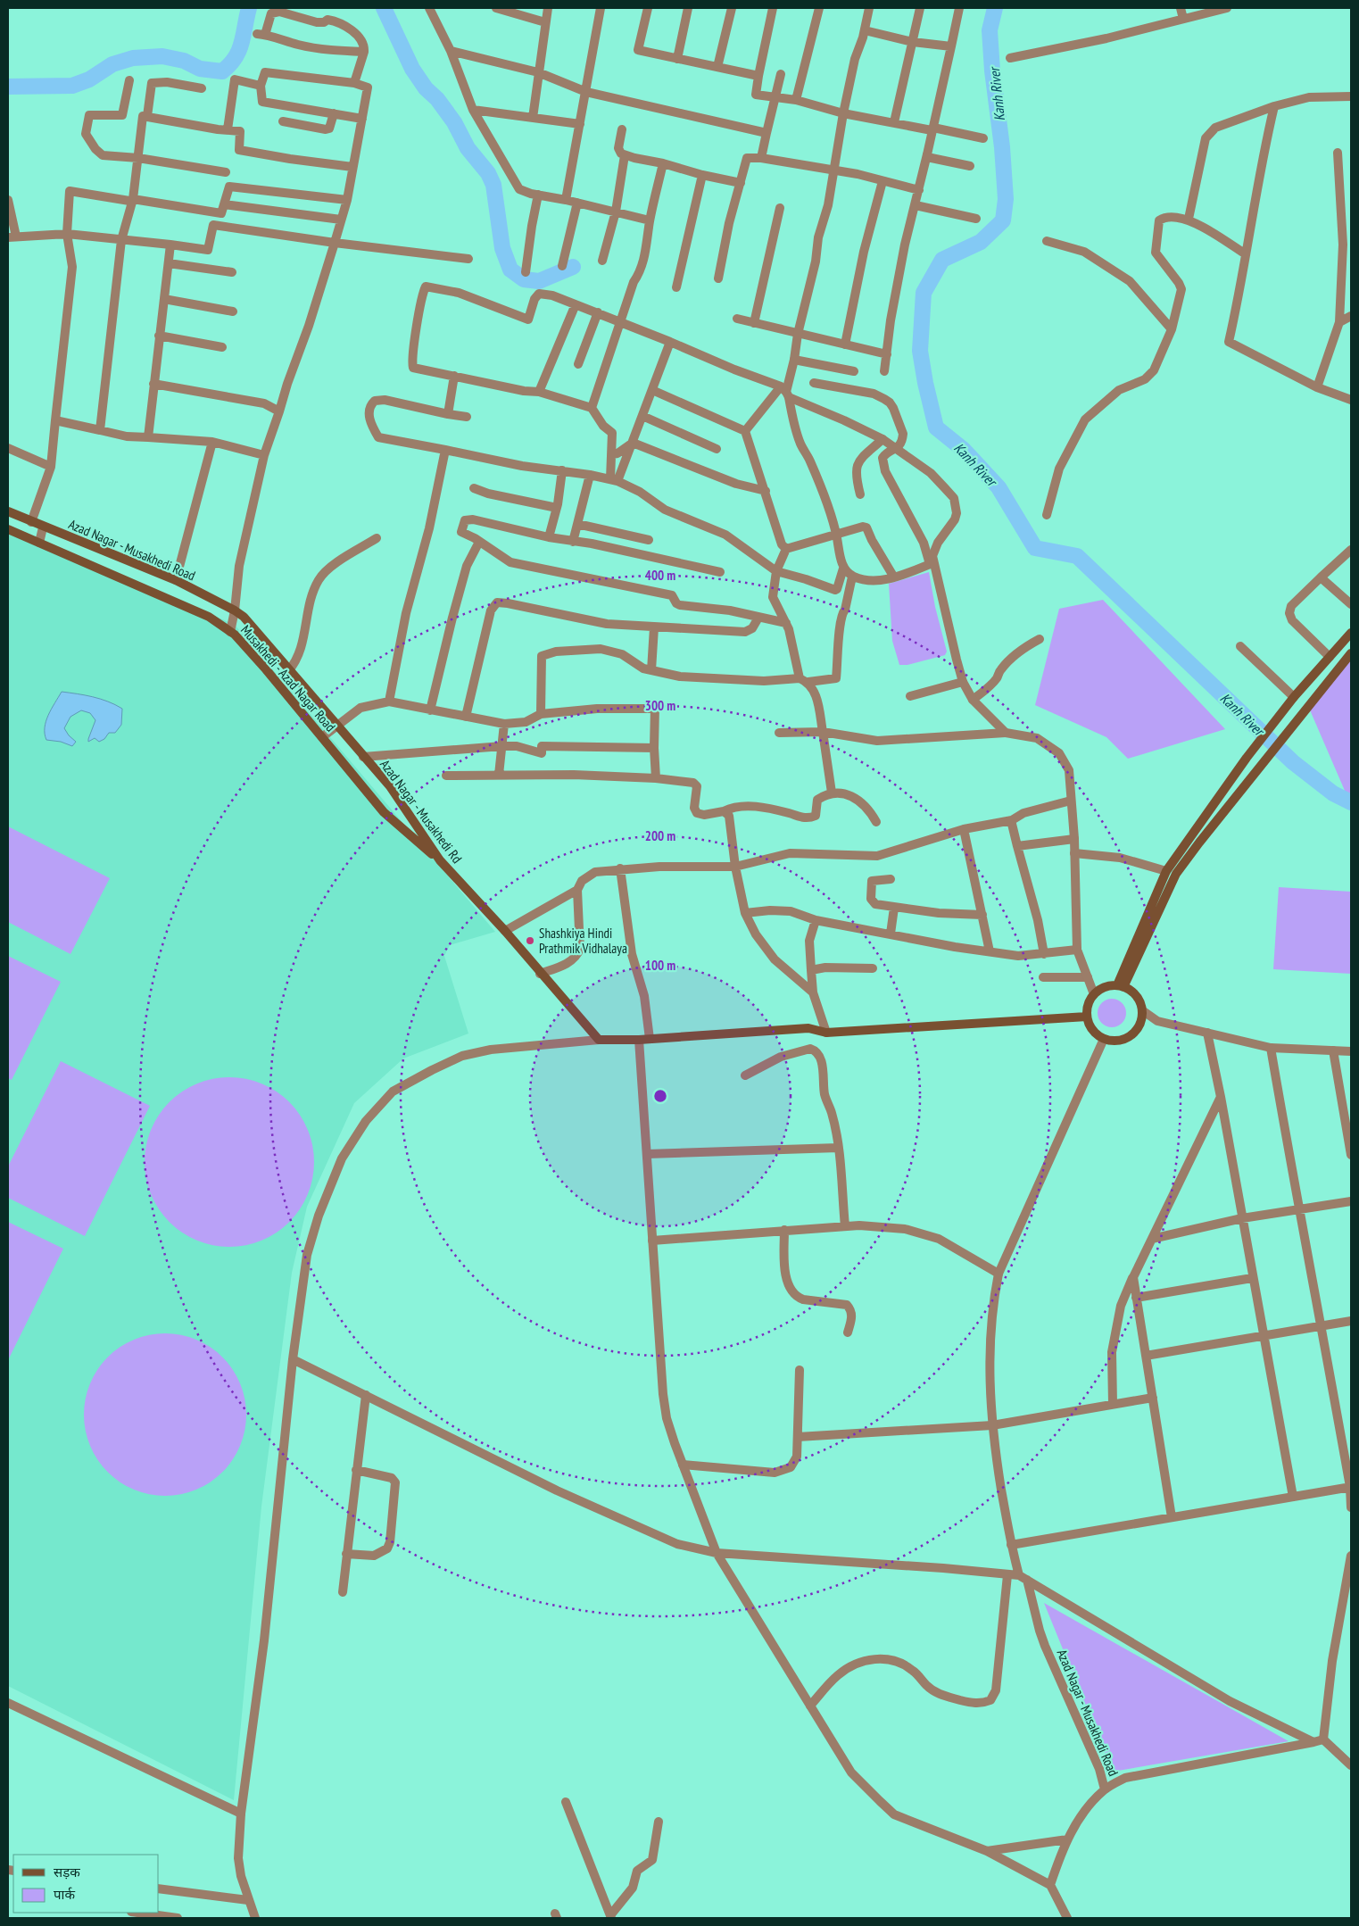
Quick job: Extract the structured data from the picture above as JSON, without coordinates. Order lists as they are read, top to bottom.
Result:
{
  "streets": {
    "main road": ["Azad Nagar - Musakhedi Road", "Musakhedi - Azad Nagar Road", "Azad Nagar - Musakhedi Rd"]
  },
  "crossings": [
    ["Azad Nagar - Musakhedi Road", "Azad Nagar - Musakhedi Rd"],
    ["Musakhedi - Azad Nagar Road", "Azad Nagar - Musakhedi Rd"]
  ],
  "water": ["Kanh River"],
  "places": ["Shashkiya Hindi Prathmik Vidhalaya"],
  "legend": ["सड़क", "पार्क"],
  "rings": [
    "400 m",
    "300 m",
    "200 m",
    "100 m"
  ]
}
